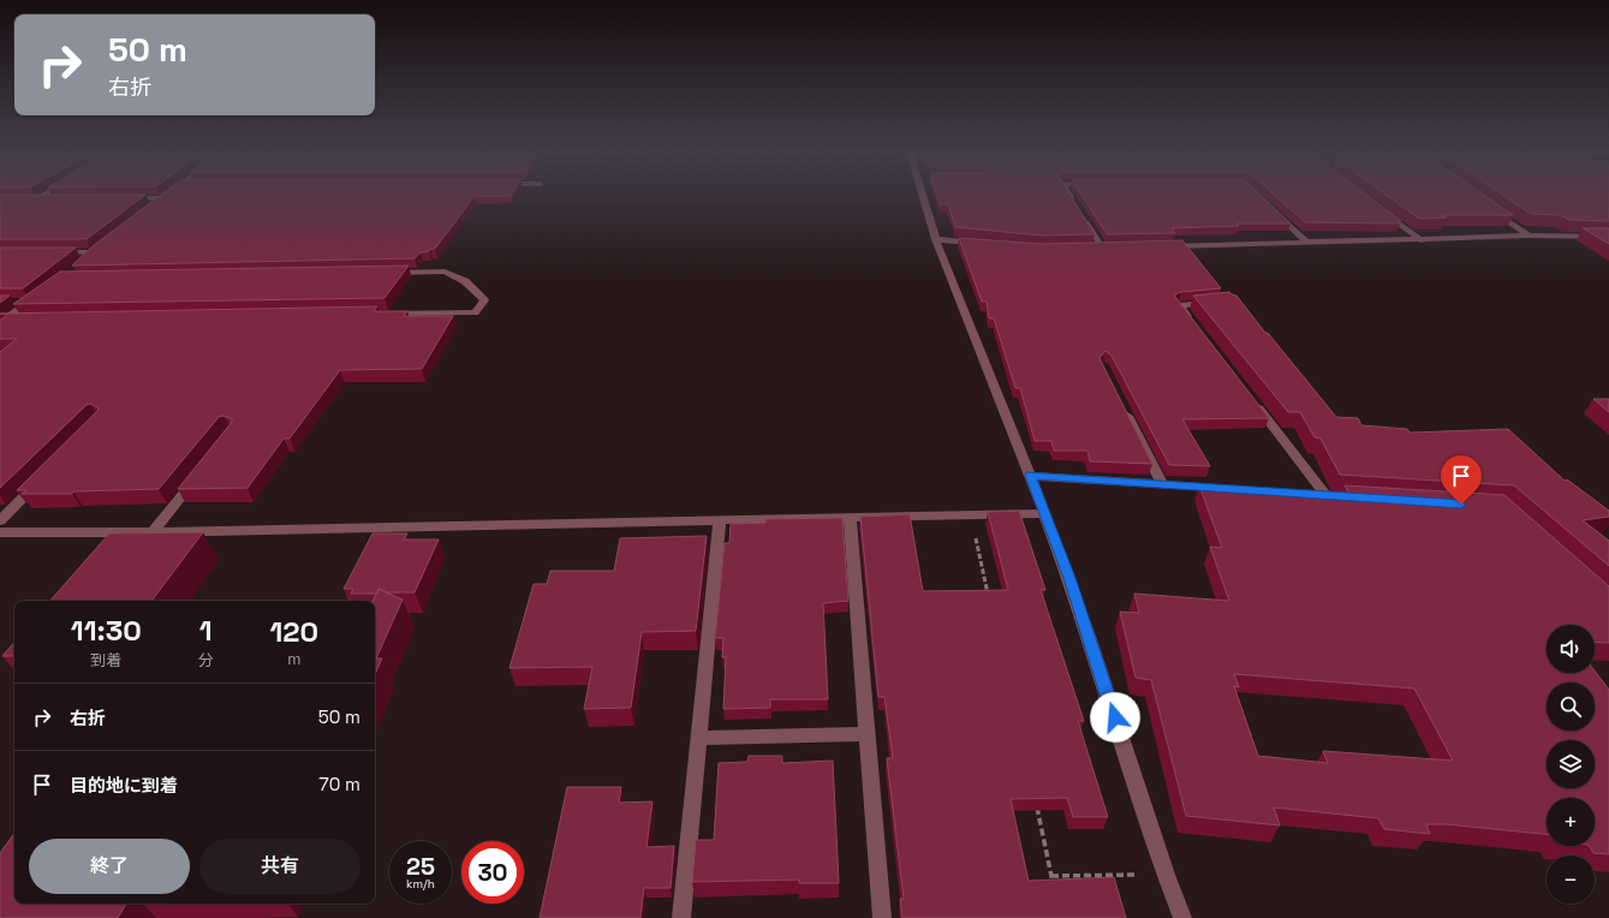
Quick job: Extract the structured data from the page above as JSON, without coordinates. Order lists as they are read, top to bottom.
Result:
{
  "page": {
    "turn": ["50 m", "右折"],
    "eta": [
      "11:30",
      "到着",
      "1",
      "分",
      "120",
      "m"
    ],
    "map_buttons": ["+", "−"],
    "list": [
      {
        "name": "右折",
        "value": "50 m"
      },
      {
        "name": "目的地に到着",
        "value": "70 m"
      }
    ],
    "buttons": ["終了", "共有"],
    "speed": "25 km/h",
    "limit": "30"
  }
}
